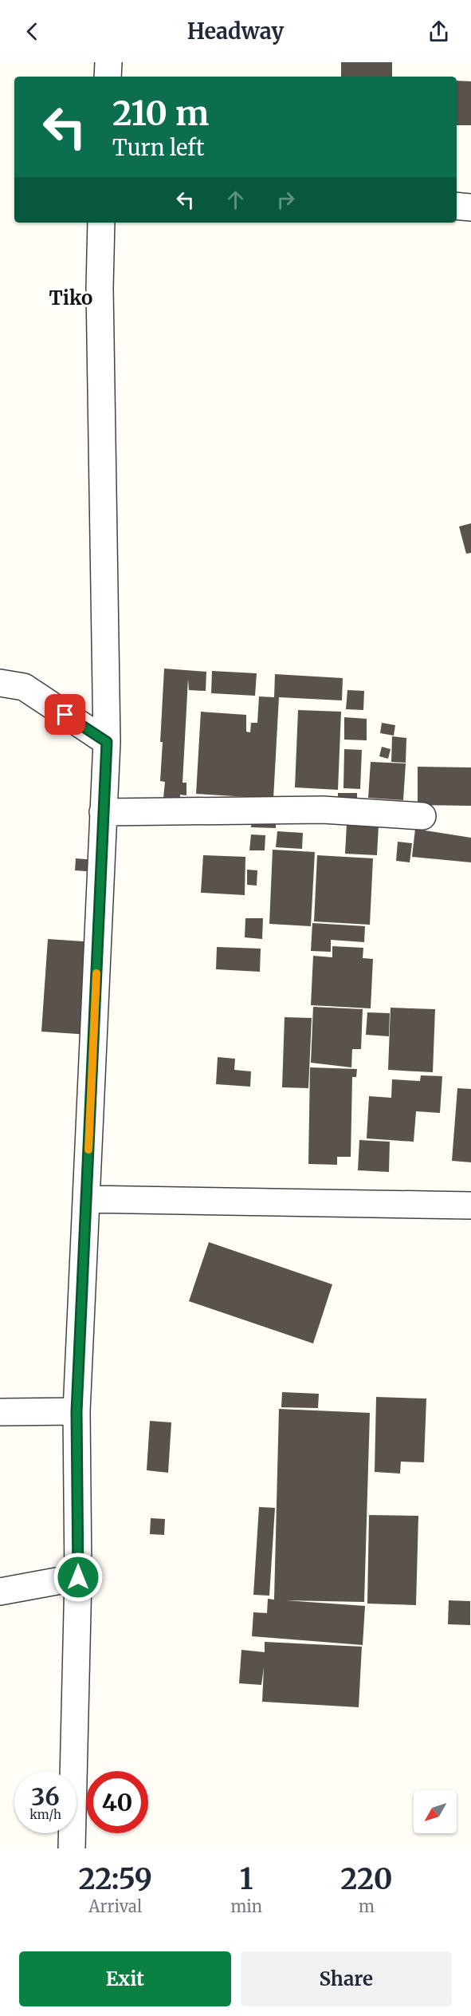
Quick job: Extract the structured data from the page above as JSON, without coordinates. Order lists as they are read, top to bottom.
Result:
{
  "districts": ["Tiko"],
  "north": "bottom left",
  "page": {
    "header": "Headway",
    "turn": ["210 m", "Turn left"],
    "speed": "36 km/h",
    "limit": "40",
    "eta": [
      "22:59",
      "Arrival",
      "1",
      "min",
      "220",
      "m"
    ],
    "buttons": ["Exit", "Share"]
  }
}
